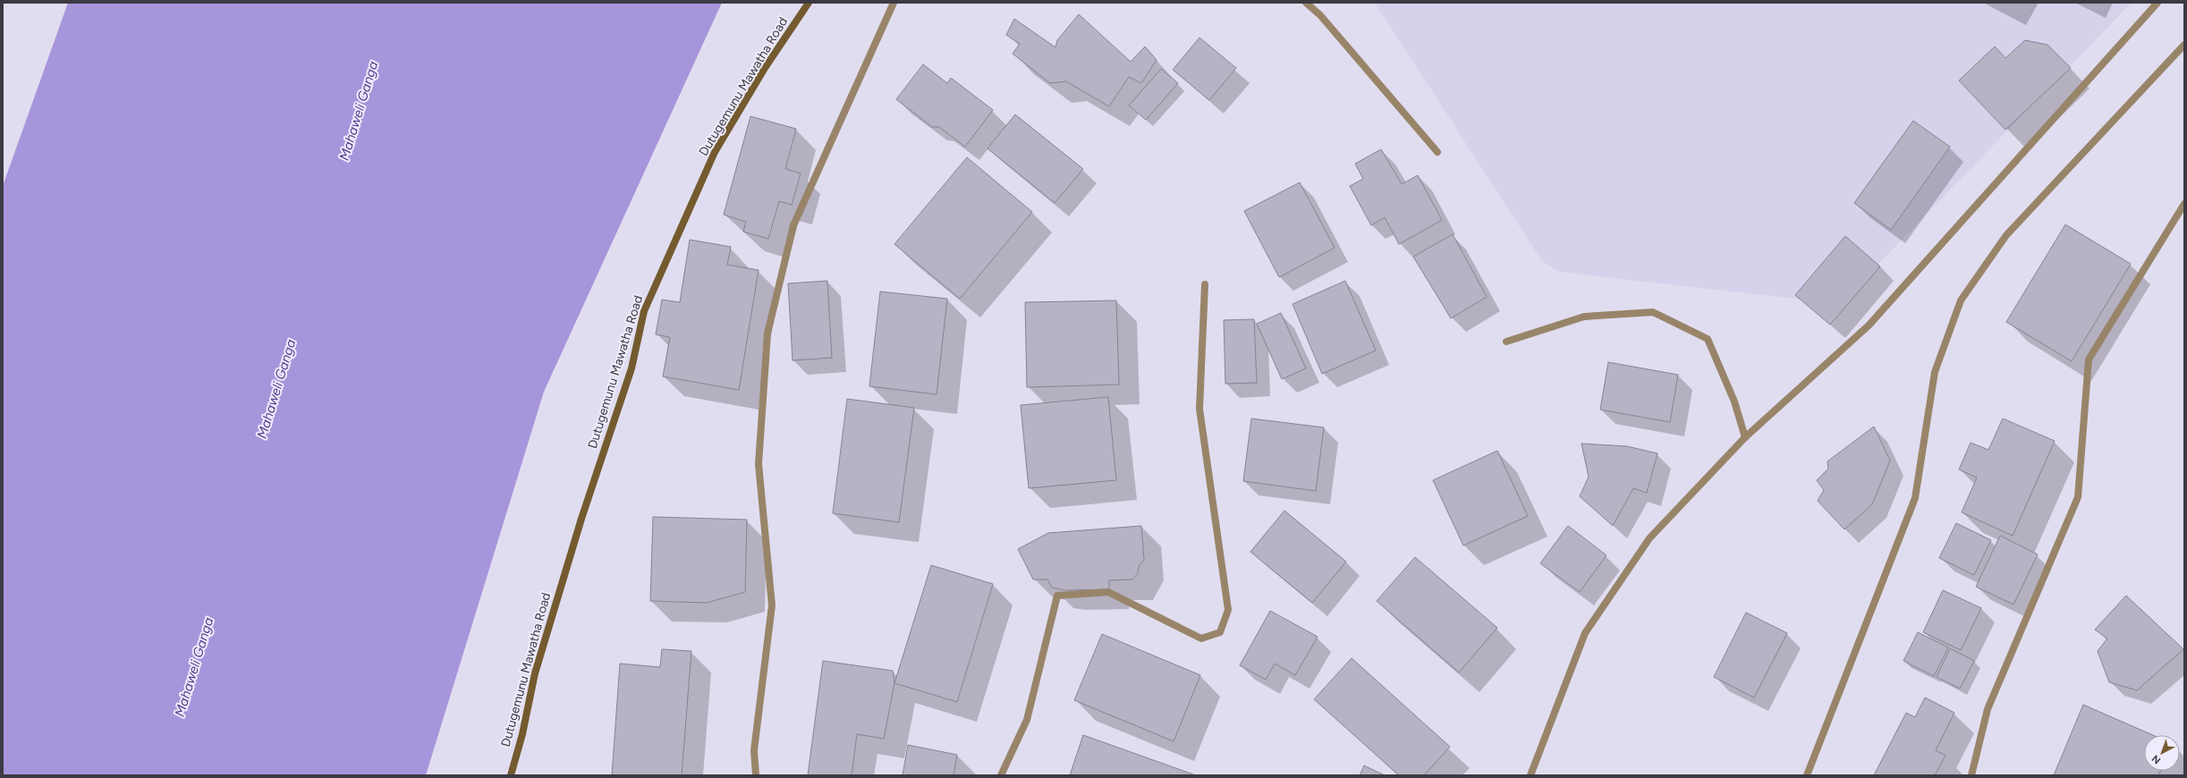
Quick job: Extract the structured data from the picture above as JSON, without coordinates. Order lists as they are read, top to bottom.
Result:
{
  "streets": {
    "street": ["Dutugemunu Mawatha Road"]
  },
  "water": ["Mahaweli Ganga"],
  "north": "bottom left"
}
